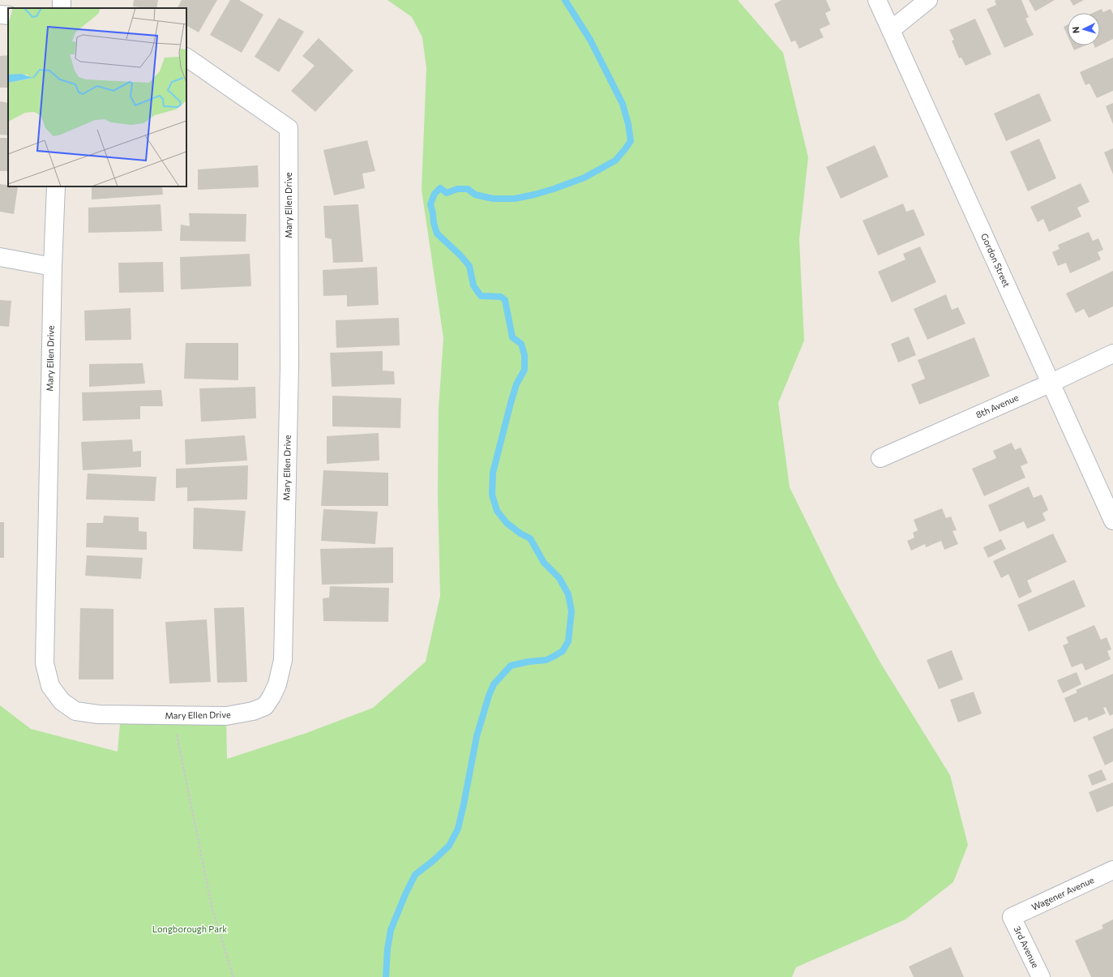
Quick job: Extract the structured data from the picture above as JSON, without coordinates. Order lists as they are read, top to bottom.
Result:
{
  "streets": {
    "street": [
      "Mary Ellen Drive",
      "Gordon Street",
      "8th Avenue",
      "Wagener Avenue",
      "3rd Avenue"
    ]
  },
  "crossings": [
    ["Gordon Street", "8th Avenue"],
    ["Wagener Avenue", "3rd Avenue"]
  ],
  "parks": ["Longborough Park"],
  "north": "left"
}
